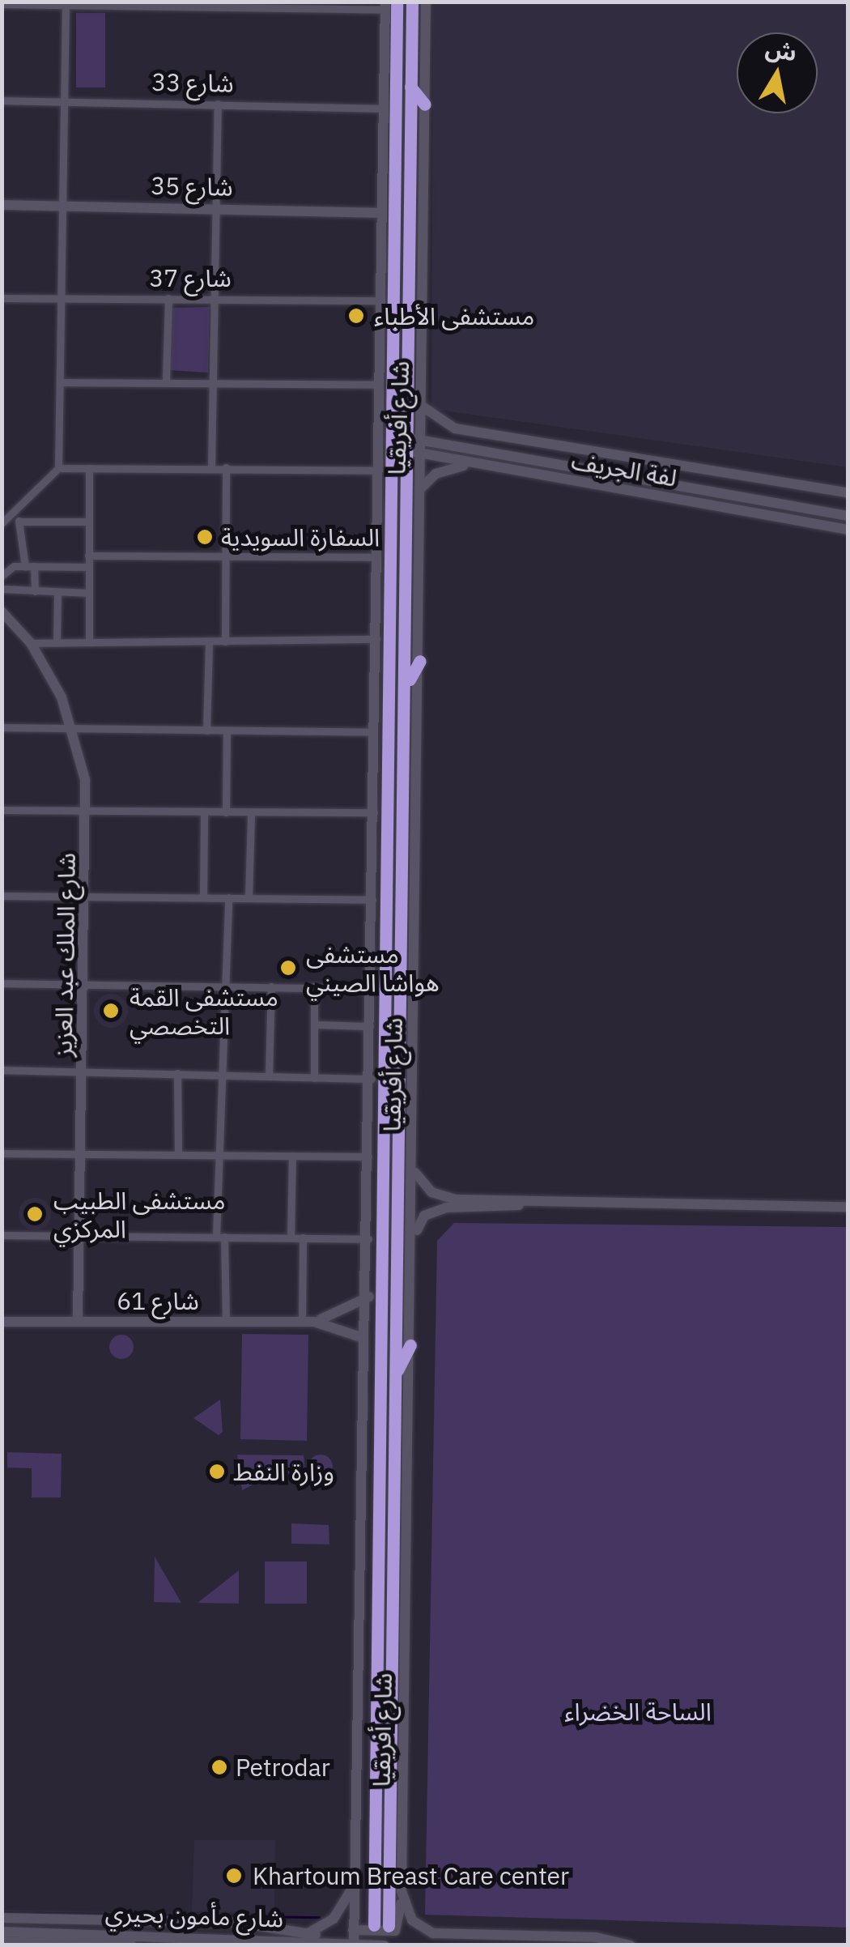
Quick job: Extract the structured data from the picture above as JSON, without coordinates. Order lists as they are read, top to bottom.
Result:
{
  "streets": {
    "highway": ["شارع أفريقيا"],
    "street": [
      "شارع 33",
      "شارع 35",
      "شارع 37",
      "لفة الجريف",
      "شارع الملك عبد العزيز",
      "شارع 61",
      "شارع مأمون بحيري"
    ]
  },
  "crossings": [
    ["شارع 33", "شارع أفريقيا"],
    ["شارع 35", "شارع أفريقيا"],
    ["شارع 37", "شارع أفريقيا"],
    ["شارع أفريقيا", "لفة الجريف"],
    ["شارع الملك عبد العزيز", "شارع 61"]
  ],
  "parks": ["الساحة الخضراء"],
  "places": [
    "مستشفی الأطباء",
    "السفارة السويدية",
    "مستشفى هواشا الصيني",
    "مستشفى القمة التخصصي",
    "مستشفى الطبيب المركزي",
    "وزارة النفط",
    "Petrodar",
    "Khartoum Breast Care center"
  ],
  "north": "top"
}
